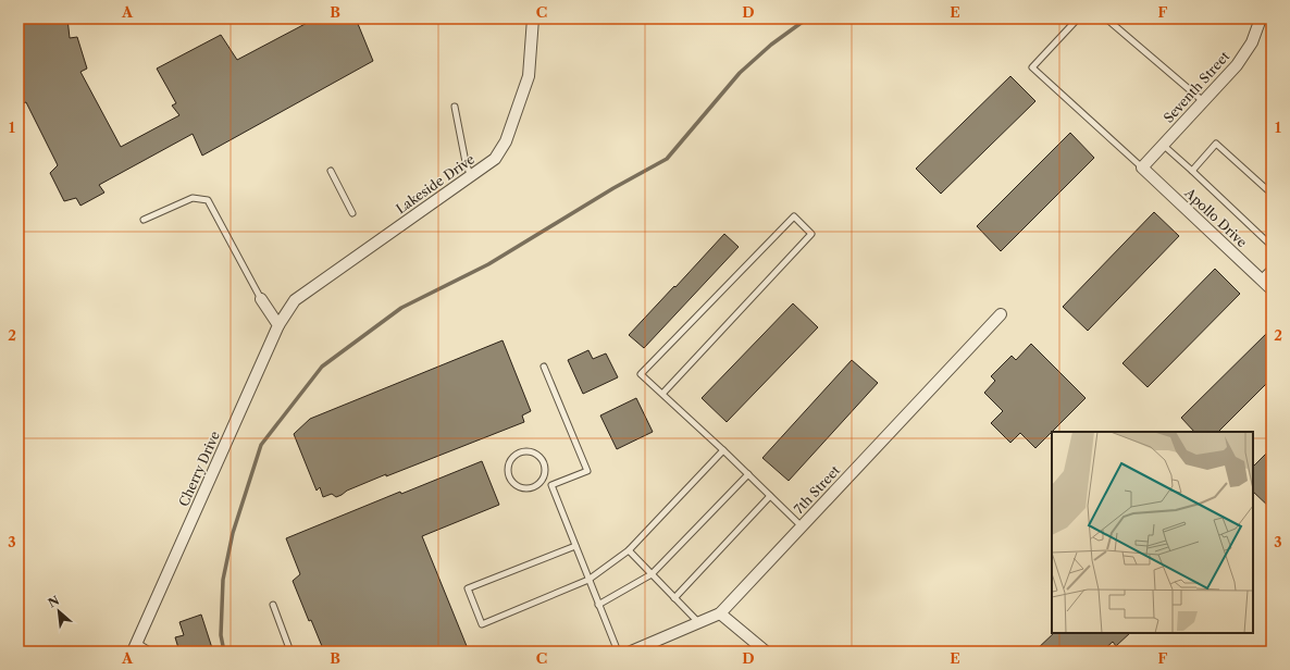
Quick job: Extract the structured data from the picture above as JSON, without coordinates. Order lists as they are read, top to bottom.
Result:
{
  "streets": {
    "street": [
      "Seventh Street",
      "Lakeside Drive",
      "Apollo Drive",
      "Cherry Drive",
      "7th Street"
    ]
  },
  "crossings": [
    ["Seventh Street", "Apollo Drive"],
    ["Lakeside Drive", "Cherry Drive"]
  ],
  "north": "top left",
  "grid": {
    "columns": [
      "A",
      "B",
      "C",
      "D",
      "E",
      "F"
    ],
    "rows": ["1", "2", "3"]
  }
}
